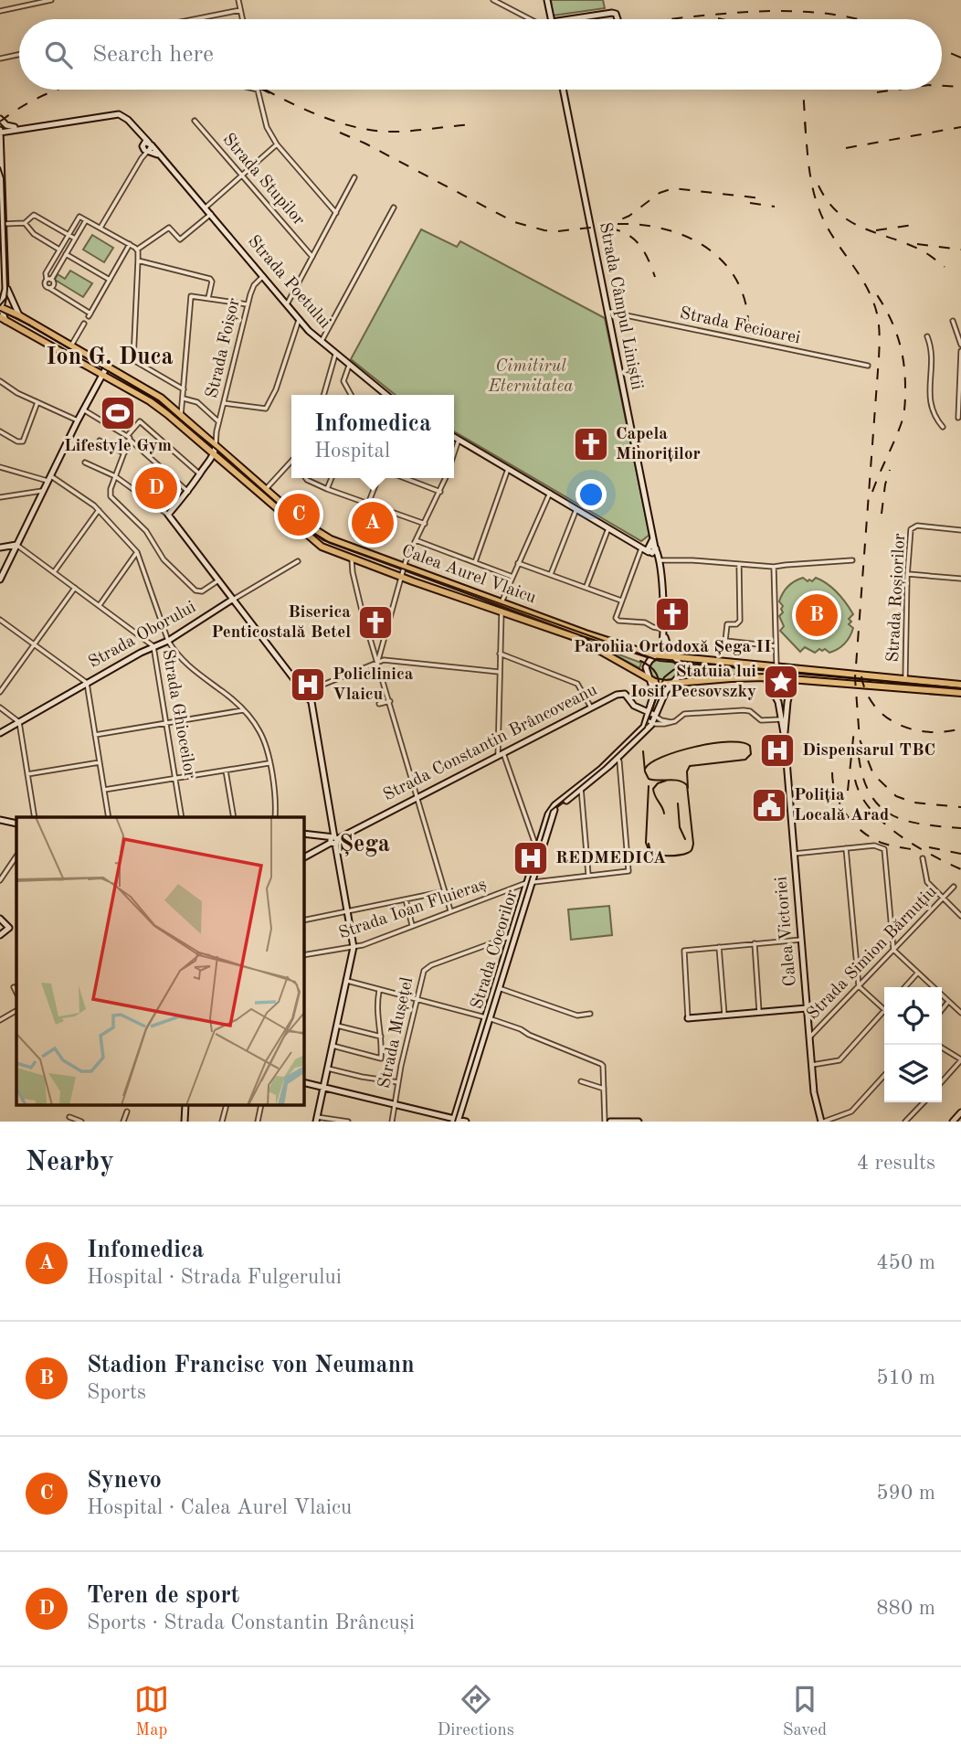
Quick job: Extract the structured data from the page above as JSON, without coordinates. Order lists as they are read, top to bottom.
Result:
{
  "streets": {
    "main road": ["Calea Aurel Vlaicu"],
    "street": [
      "Strada Stupilor",
      "Strada Poetului",
      "Strada Câmpul Liniștii",
      "Strada Fecioarei",
      "Strada Foișor",
      "Strada Roșiorilor",
      "Strada Oborului",
      "Strada Ghioceilor",
      "Strada Constantin Brâncoveanu",
      "Strada Ioan Fluieraș",
      "Calea Victoriei",
      "Strada Cocorilor",
      "Strada Simion Bărnuțiu",
      "Strada Mușețel"
    ]
  },
  "crossings": [
    ["Strada Poetului", "Strada Foișor"],
    ["Strada Câmpul Liniștii", "Strada Fecioarei"],
    ["Strada Foișor", "Calea Aurel Vlaicu"],
    ["Calea Aurel Vlaicu", "Strada Roșiorilor"],
    ["Calea Aurel Vlaicu", "Calea Victoriei"],
    ["Calea Aurel Vlaicu", "Strada Cocorilor"],
    ["Strada Oborului", "Strada Ghioceilor"],
    ["Strada Constantin Brâncoveanu", "Strada Cocorilor"],
    ["Strada Ioan Fluieraș", "Strada Cocorilor"],
    ["Calea Victoriei", "Strada Simion Bărnuțiu"],
    ["Strada Cocorilor", "Strada Mușețel"]
  ],
  "districts": ["Ion G. Duca", "Șega"],
  "parks": ["Cimitirul Eternitatea"],
  "places": {
    "sports": ["Lifestyle Gym"],
    "church": ["Capela Minoriților", "Parohia Ortodoxă Șega II", "Biserica Penticostală Betel"],
    "place": ["Statuia lui Iosif Pecsovszky"],
    "hospital": ["Policlinica Vlaicu", "Dispensarul TBC", "REDMEDICA"],
    "public building": ["Poliția Locală Arad"]
  },
  "page": {
    "search": "Search here",
    "popup": ["Infomedica", "Hospital"],
    "pins": [
      "D",
      "C",
      "A",
      "B"
    ],
    "heading": ["Nearby", "4 results"],
    "list": [
      {
        "mark": "A",
        "name": "Infomedica",
        "note": "Hospital · Strada Fulgerului",
        "value": "450 m"
      },
      {
        "mark": "B",
        "name": "Stadion Francisc von Neumann",
        "note": "Sports",
        "value": "510 m"
      },
      {
        "mark": "C",
        "name": "Synevo",
        "note": "Hospital · Calea Aurel Vlaicu",
        "value": "590 m"
      },
      {
        "mark": "D",
        "name": "Teren de sport",
        "note": "Sports · Strada Constantin Brâncuși",
        "value": "880 m"
      }
    ],
    "nav": ["Map", "Directions", "Saved"]
  }
}
